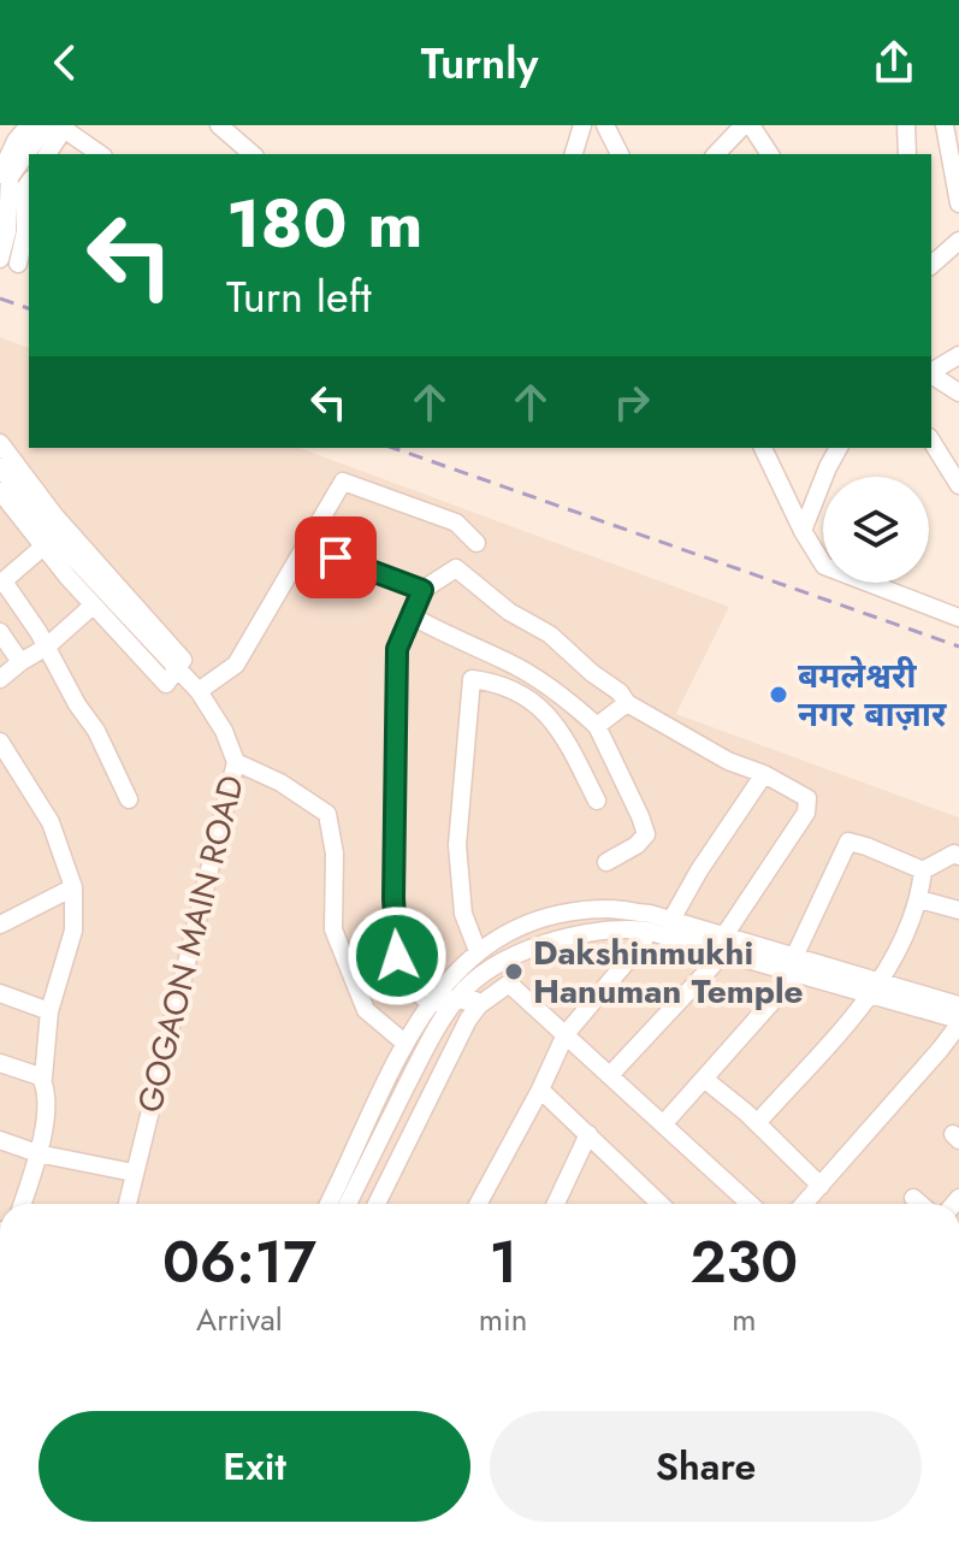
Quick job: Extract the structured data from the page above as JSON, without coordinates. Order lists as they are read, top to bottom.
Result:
{
  "streets": {
    "street": ["GOGAON MAIN ROAD"]
  },
  "places": ["बमलेश्वरी नगर बाज़ार", "Dakshinmukhi Hanuman Temple"],
  "page": {
    "header": "Turnly",
    "turn": ["180 m", "Turn left"],
    "eta": [
      "06:17",
      "Arrival",
      "1",
      "min",
      "230",
      "m"
    ],
    "buttons": ["Exit", "Share"]
  }
}
